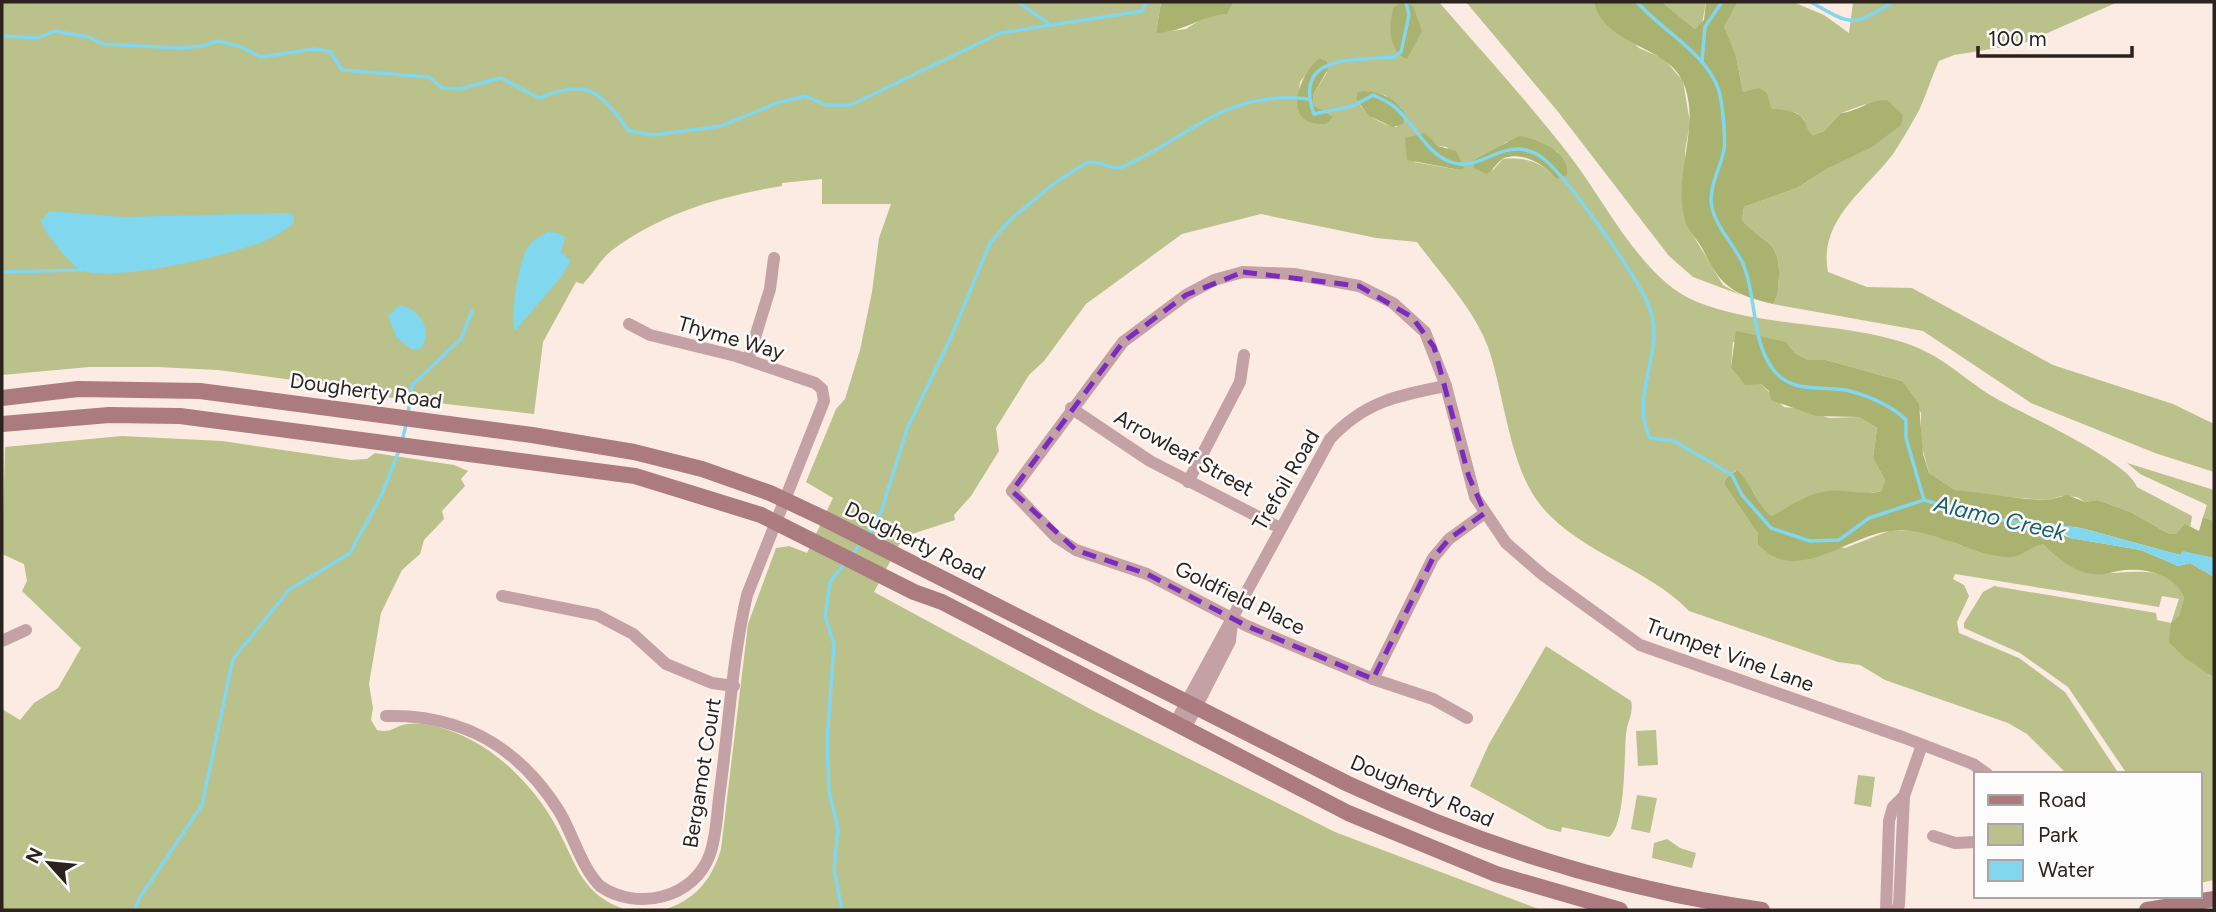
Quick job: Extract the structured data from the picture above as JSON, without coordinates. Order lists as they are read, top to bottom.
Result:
{
  "streets": {
    "main road": ["Dougherty Road"],
    "street": [
      "Thyme Way",
      "Arrowleaf Street",
      "Trefoil Road",
      "Goldfield Place",
      "Trumpet Vine Lane",
      "Bergamot Court"
    ]
  },
  "crossings": [
    ["Thyme Way", "Bergamot Court"],
    ["Dougherty Road", "Trefoil Road"],
    ["Dougherty Road", "Bergamot Court"],
    ["Arrowleaf Street", "Trefoil Road"],
    ["Arrowleaf Street", "Trumpet Vine Lane"],
    ["Trefoil Road", "Goldfield Place"],
    ["Trefoil Road", "Trumpet Vine Lane"],
    ["Goldfield Place", "Trumpet Vine Lane"]
  ],
  "water": ["Alamo Creek"],
  "legend": ["Road", "Park", "Water"],
  "scale_bar": "100 m",
  "north": "top left"
}
